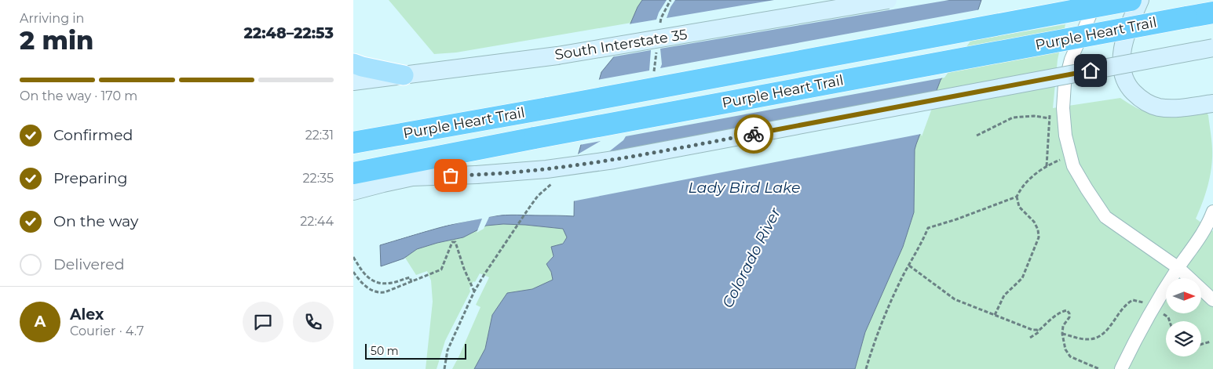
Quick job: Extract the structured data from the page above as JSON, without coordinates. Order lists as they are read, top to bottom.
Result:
{
  "streets": {
    "highway": ["Purple Heart Trail"],
    "main road": ["South Interstate 35"]
  },
  "water": ["Lady Bird Lake", "Colorado River"],
  "scale_bar": "50 m",
  "north": "right",
  "page": {
    "heading": ["2 min", "Arriving in", "22:48–22:53"],
    "panel": ["Alex", "Courier · 4.7"],
    "bar": "On the way · 170 m",
    "list": [
      ["Confirmed", "22:31"],
      ["Preparing", "22:35"],
      ["On the way", "22:44"],
      "Delivered"
    ],
    "round": "A",
    "scale": "50 m"
  }
}
